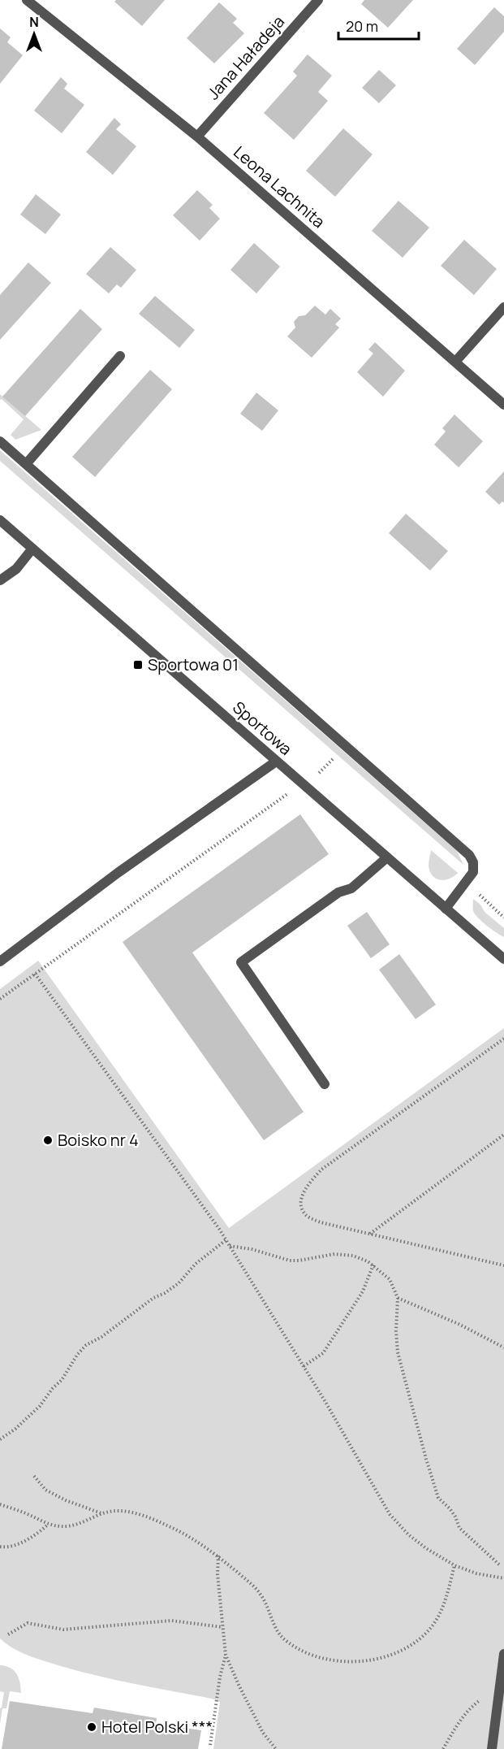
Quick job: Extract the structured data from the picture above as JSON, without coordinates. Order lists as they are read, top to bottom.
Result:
{
  "streets": {
    "street": ["Jana Haładeja", "Leona Lachnita", "Sportowa"]
  },
  "crossings": [
    ["Jana Haładeja", "Leona Lachnita"]
  ],
  "places": {
    "transit": ["Sportowa 01"],
    "other": ["Boisko nr 4", "Hotel Polski ***"]
  },
  "scale_bar": "20 m",
  "north": "top"
}
